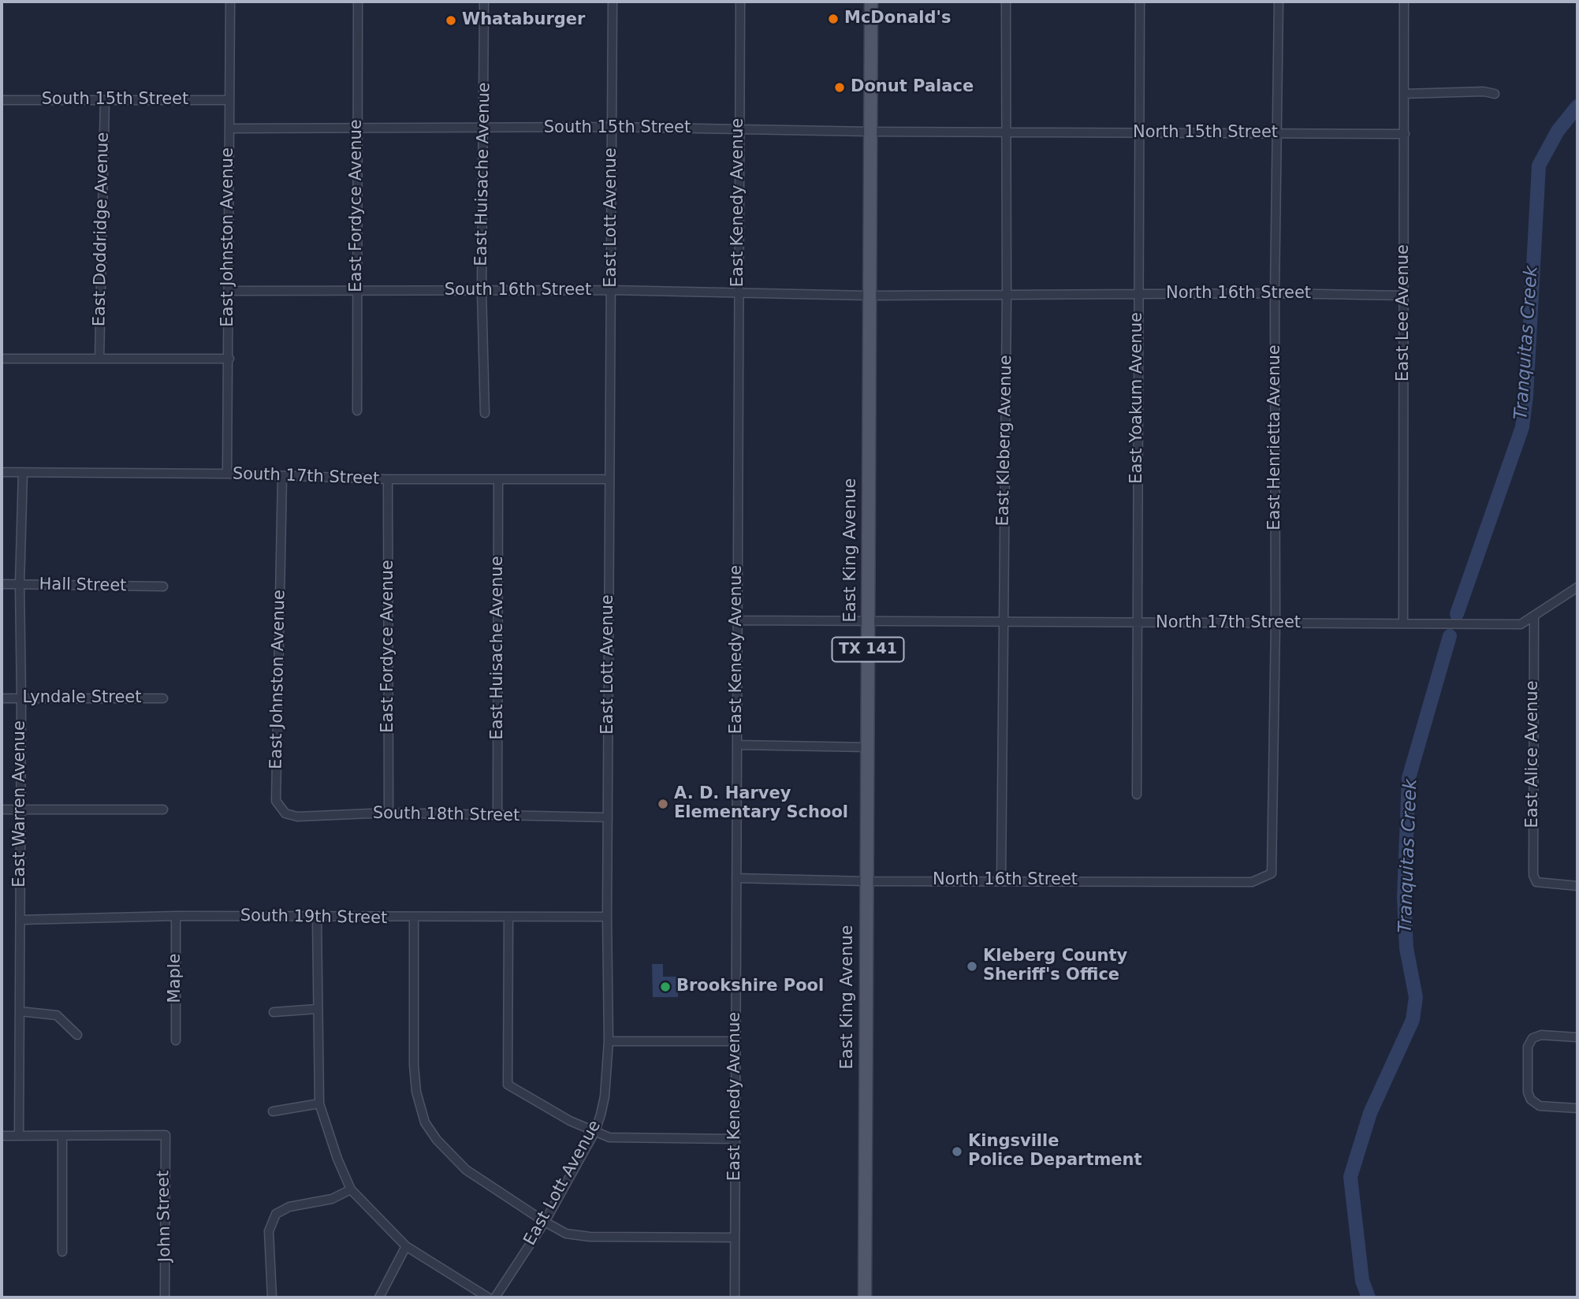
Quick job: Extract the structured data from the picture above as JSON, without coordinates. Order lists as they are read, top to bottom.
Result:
{
  "streets": {
    "main road": ["East King Avenue", "TX 141"],
    "street": [
      "South 15th Street",
      "North 15th Street",
      "East Huisache Avenue",
      "East Kenedy Avenue",
      "East Fordyce Avenue",
      "East Lott Avenue",
      "East Doddridge Avenue",
      "East Johnston Avenue",
      "South 16th Street",
      "North 16th Street",
      "East Lee Avenue",
      "East Yoakum Avenue",
      "East Henrietta Avenue",
      "East Kleberg Avenue",
      "South 17th Street",
      "Hall Street",
      "North 17th Street",
      "Lyndale Street",
      "East Alice Avenue",
      "East Warren Avenue",
      "South 18th Street",
      "South 19th Street",
      "Maple",
      "John Street"
    ]
  },
  "crossings": [
    ["South 15th Street", "North 15th Street"],
    ["South 15th Street", "East Huisache Avenue"],
    ["South 15th Street", "East Kenedy Avenue"],
    ["South 15th Street", "East Fordyce Avenue"],
    ["South 15th Street", "East Lott Avenue"],
    ["South 15th Street", "East Doddridge Avenue"],
    ["South 15th Street", "East Johnston Avenue"],
    ["South 15th Street", "East Kleberg Avenue"],
    ["South 15th Street", "East King Avenue"],
    ["North 15th Street", "East Lee Avenue"],
    ["North 15th Street", "East Yoakum Avenue"],
    ["North 15th Street", "East Henrietta Avenue"],
    ["North 15th Street", "East Kleberg Avenue"],
    ["East Huisache Avenue", "South 16th Street"],
    ["East Huisache Avenue", "South 17th Street"],
    ["East Huisache Avenue", "South 18th Street"],
    ["East Kenedy Avenue", "South 16th Street"],
    ["East Kenedy Avenue", "North 16th Street"],
    ["East Fordyce Avenue", "South 16th Street"],
    ["East Fordyce Avenue", "South 17th Street"],
    ["East Fordyce Avenue", "South 18th Street"],
    ["East Lott Avenue", "South 16th Street"],
    ["East Lott Avenue", "South 17th Street"],
    ["East Lott Avenue", "South 18th Street"],
    ["East Lott Avenue", "South 19th Street"],
    ["East Johnston Avenue", "South 16th Street"],
    ["East Johnston Avenue", "South 17th Street"],
    ["East Johnston Avenue", "South 18th Street"],
    ["South 16th Street", "North 16th Street"],
    ["South 16th Street", "East Kleberg Avenue"],
    ["South 16th Street", "East King Avenue"],
    ["North 16th Street", "East Lee Avenue"],
    ["North 16th Street", "East Yoakum Avenue"],
    ["North 16th Street", "East Henrietta Avenue"],
    ["North 16th Street", "East Kleberg Avenue"],
    ["North 16th Street", "East King Avenue"],
    ["East Lee Avenue", "North 17th Street"],
    ["East Yoakum Avenue", "North 17th Street"],
    ["East Henrietta Avenue", "North 17th Street"],
    ["East Kleberg Avenue", "North 17th Street"],
    ["South 17th Street", "East Warren Avenue"],
    ["East King Avenue", "North 17th Street"],
    ["Hall Street", "East Warren Avenue"],
    ["North 17th Street", "East Alice Avenue"],
    ["Lyndale Street", "East Warren Avenue"],
    ["East Warren Avenue", "South 19th Street"],
    ["South 19th Street", "Maple"]
  ],
  "water": ["Tranquitas Creek"],
  "places": [
    "McDonald's",
    "Whataburger",
    "Donut Palace",
    "A. D. Harvey Elementary School",
    "Kleberg County Sheriff's Office",
    "Brookshire Pool",
    "Kingsville Police Department"
  ]
}
